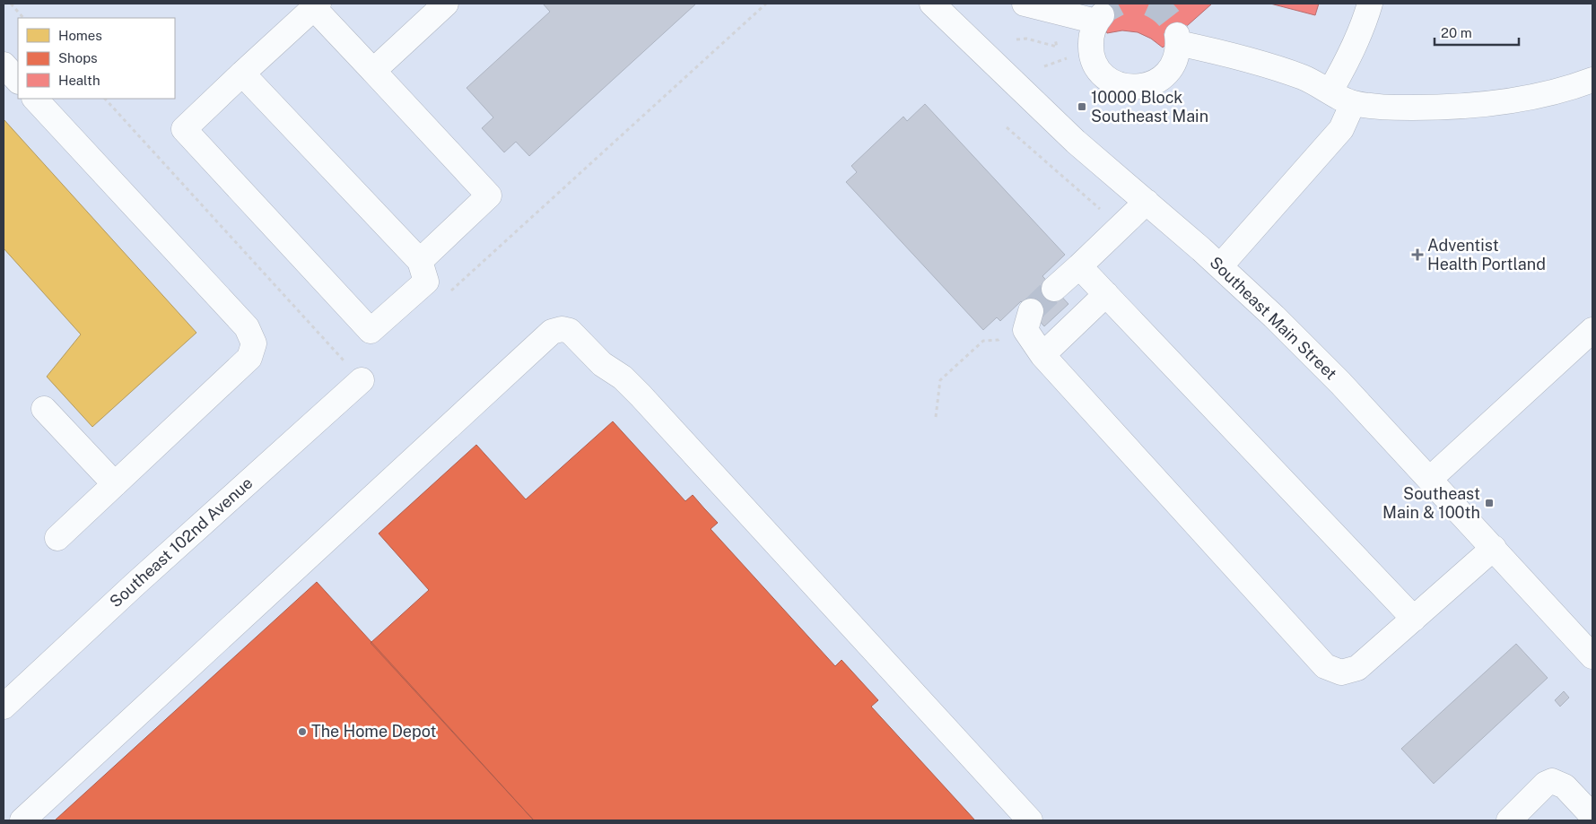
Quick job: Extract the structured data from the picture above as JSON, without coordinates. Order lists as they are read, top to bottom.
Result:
{
  "streets": {
    "street": ["Southeast Main Street", "Southeast 102nd Avenue"]
  },
  "places": {
    "transit": ["10000 Block Southeast Main", "Southeast Main & 100th"],
    "health": ["Adventist Health Portland"],
    "other": ["The Home Depot"]
  },
  "legend": ["Homes", "Shops", "Health"],
  "scale_bar": "20 m"
}
